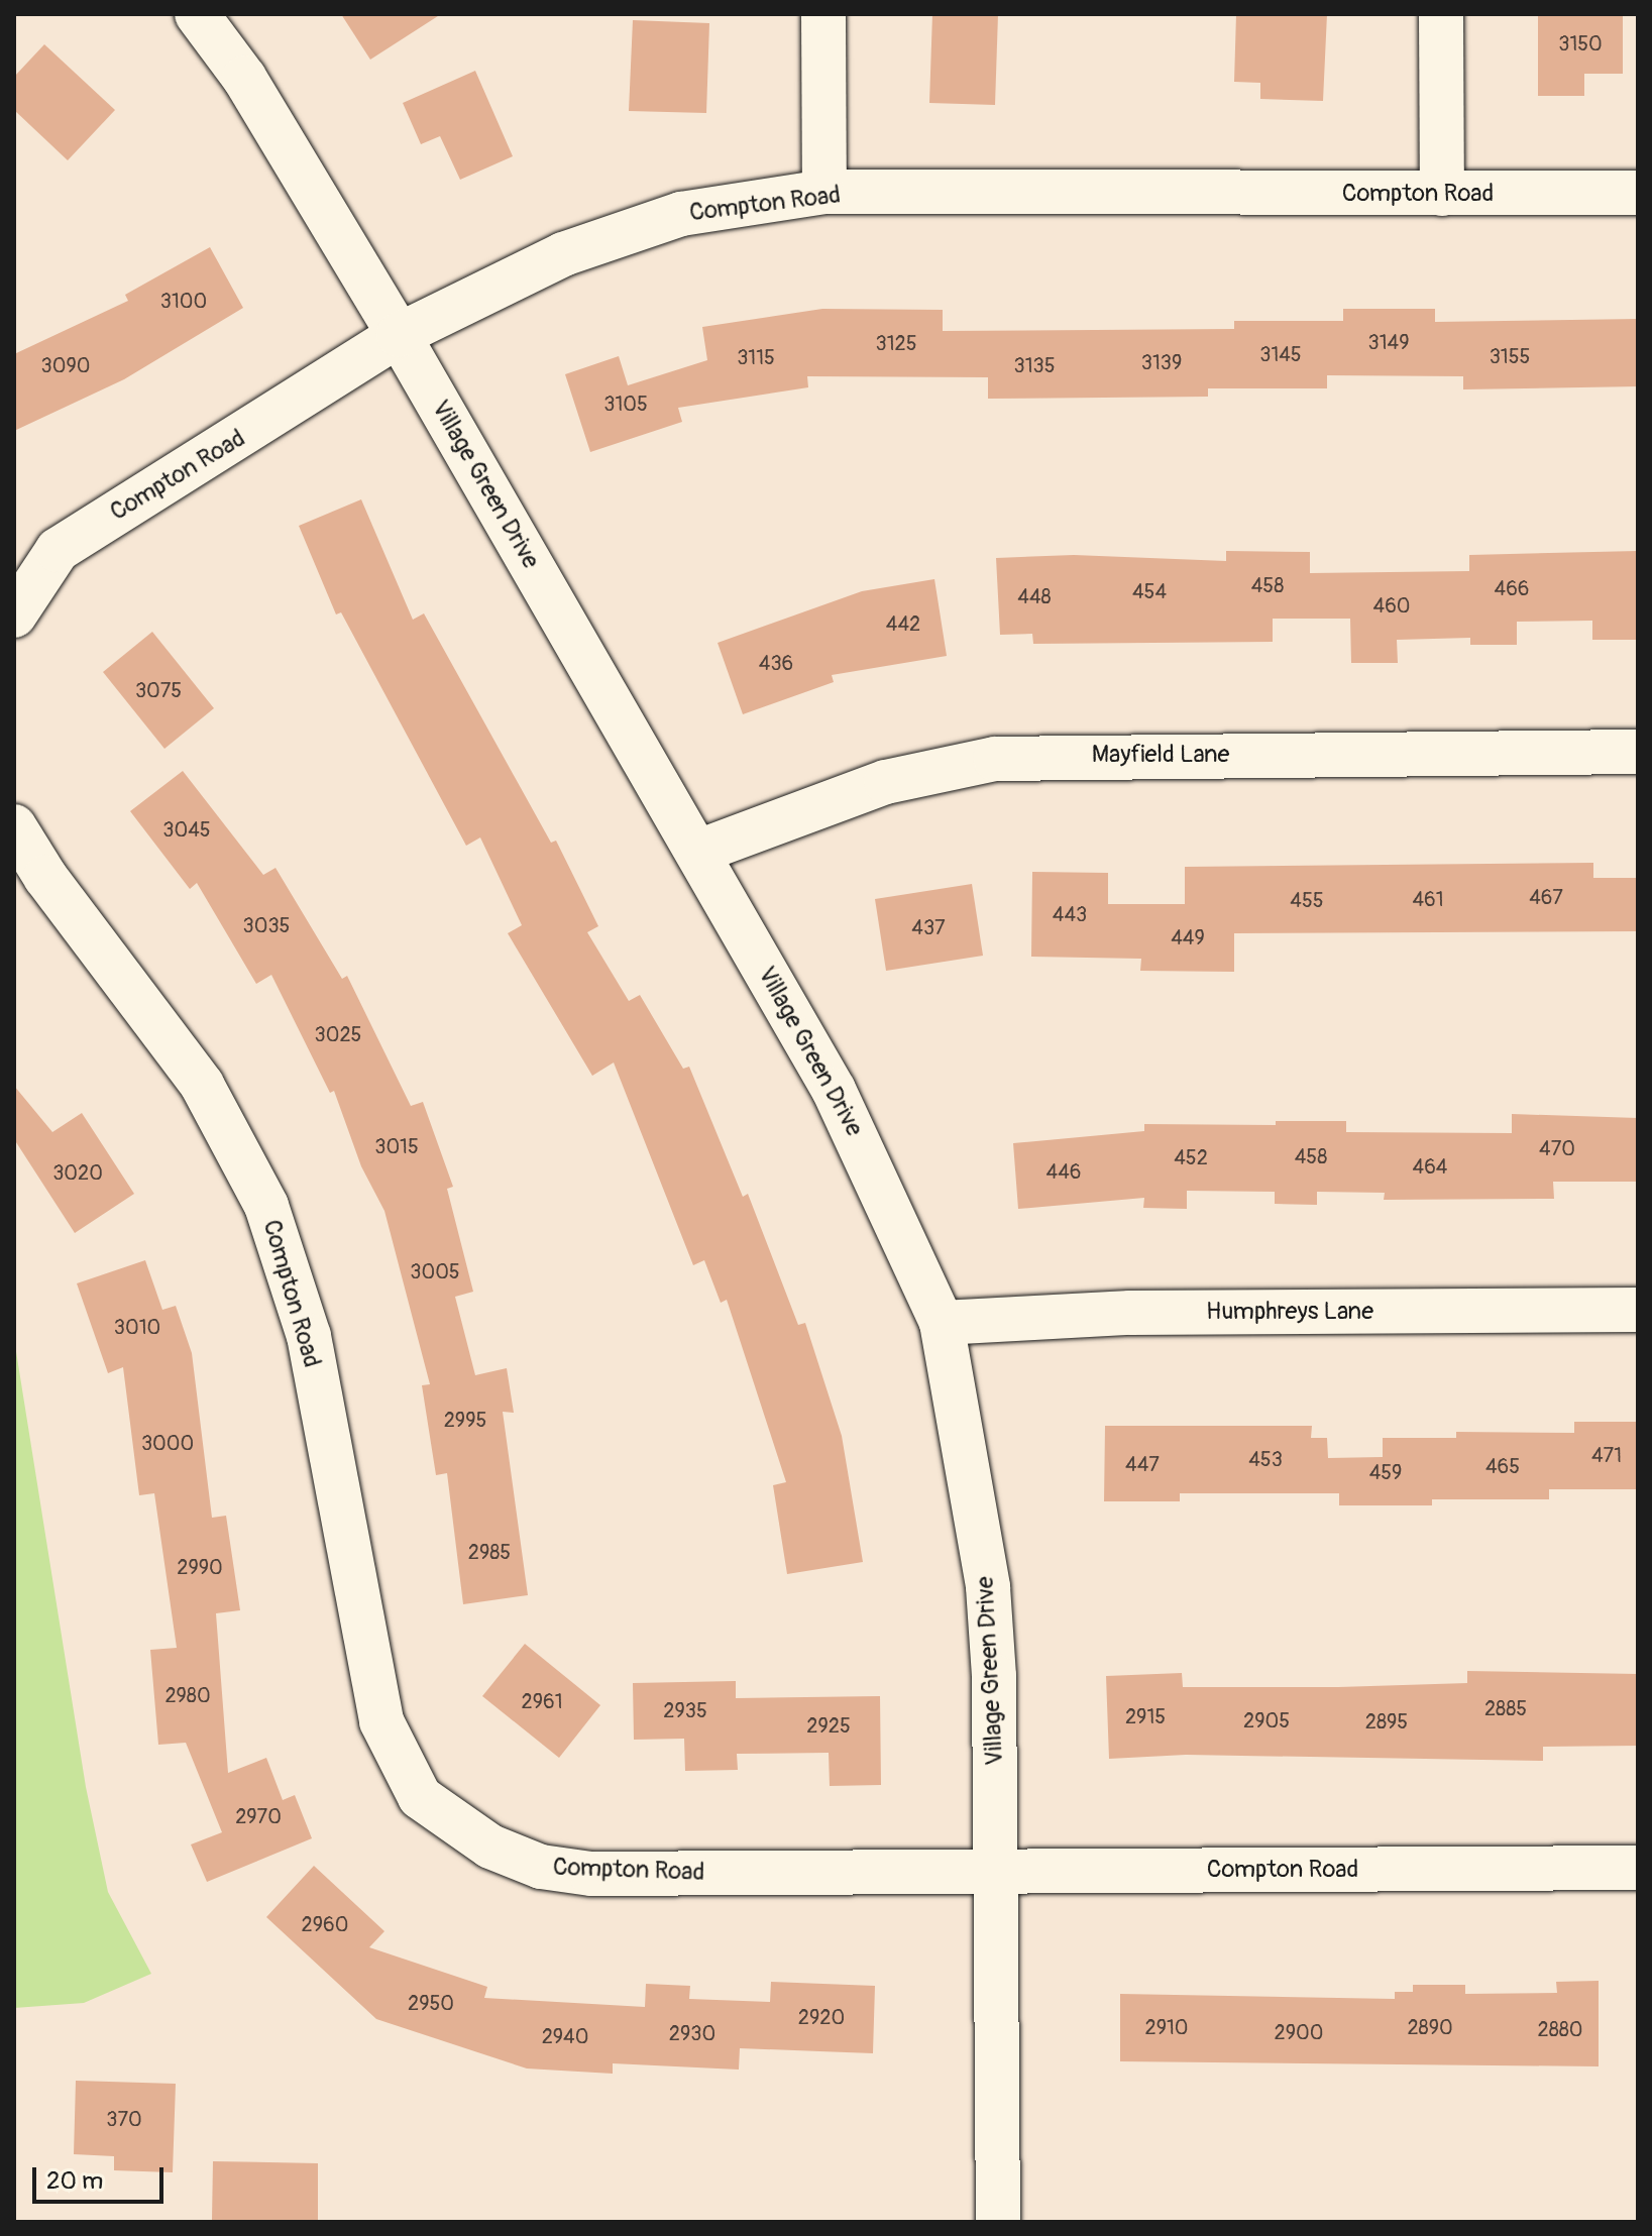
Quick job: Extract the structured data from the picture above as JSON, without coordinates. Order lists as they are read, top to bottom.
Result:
{
  "streets": {
    "street": [
      "Compton Road",
      "Village Green Drive",
      "Mayfield Lane",
      "Humphreys Lane"
    ]
  },
  "crossings": [
    ["Compton Road", "Village Green Drive"],
    ["Village Green Drive", "Mayfield Lane"],
    ["Village Green Drive", "Humphreys Lane"]
  ],
  "house_numbers": [
    "3150",
    "3100",
    "3149",
    "3125",
    "3145",
    "3155",
    "3115",
    "3139",
    "3090",
    "3135",
    "3105",
    "458",
    "466",
    "454",
    "448",
    "460",
    "442",
    "436",
    "3075",
    "3045",
    "467",
    "461",
    "455",
    "443",
    "3035",
    "437",
    "449",
    "3025",
    "3015",
    "470",
    "458",
    "452",
    "464",
    "446",
    "3020",
    "3005",
    "3010",
    "2995",
    "3000",
    "471",
    "453",
    "447",
    "465",
    "459",
    "2985",
    "2990",
    "2980",
    "2961",
    "2885",
    "2935",
    "2915",
    "2905",
    "2895",
    "2925",
    "2970",
    "2960",
    "2950",
    "2920",
    "2910",
    "2890",
    "2880",
    "2900",
    "2930",
    "2940",
    "370"
  ],
  "scale_bar": "20 m"
}
